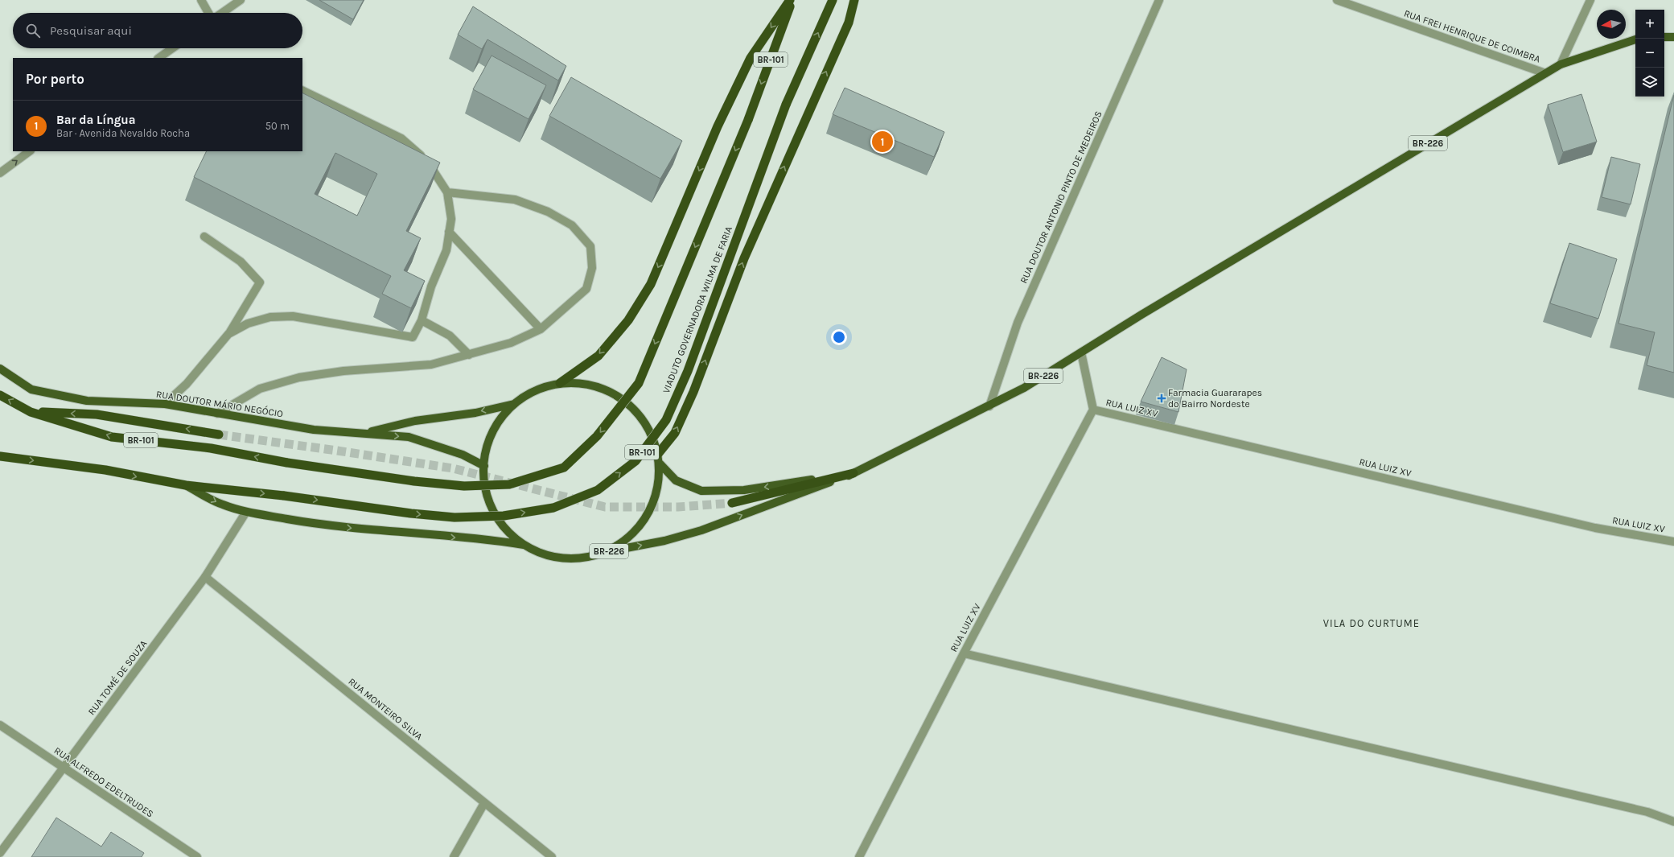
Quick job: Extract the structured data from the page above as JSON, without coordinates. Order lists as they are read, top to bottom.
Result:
{
  "streets": {
    "highway": ["BR-101", "VIADUTO GOVERNADORA WILMA DE FARIA"],
    "main road": ["BR-226", "RUA DOUTOR MÁRIO NEGÓCIO"],
    "street": [
      "RUA FREI HENRIQUE DE COIMBRA",
      "RUA DOUTOR ANTONIO PINTO DE MEDEIROS",
      "RUA LUIZ XV",
      "RUA TOMÉ DE SOUZA",
      "RUA MONTEIRO SILVA",
      "RUA ALFREDO EDELTRUDES"
    ]
  },
  "crossings": [
    ["RUA FREI HENRIQUE DE COIMBRA", "BR-226"],
    ["BR-101", "VIADUTO GOVERNADORA WILMA DE FARIA"],
    ["BR-226", "RUA DOUTOR ANTONIO PINTO DE MEDEIROS"],
    ["BR-226", "RUA DOUTOR MÁRIO NEGÓCIO"],
    ["BR-226", "RUA LUIZ XV"],
    ["RUA TOMÉ DE SOUZA", "RUA MONTEIRO SILVA"],
    ["RUA TOMÉ DE SOUZA", "RUA ALFREDO EDELTRUDES"]
  ],
  "districts": ["VILA DO CURTUME"],
  "places": {
    "health": ["Farmacia Guararapes do Bairro Nordeste"]
  },
  "north": "left",
  "page": {
    "map_buttons": ["+", "−"],
    "search": "Pesquisar aqui",
    "heading": "Por perto",
    "list": [
      {
        "mark": "1",
        "name": "Bar da Língua",
        "note": "Bar · Avenida Nevaldo Rocha",
        "value": "50 m"
      }
    ],
    "pins": "1"
  }
}
